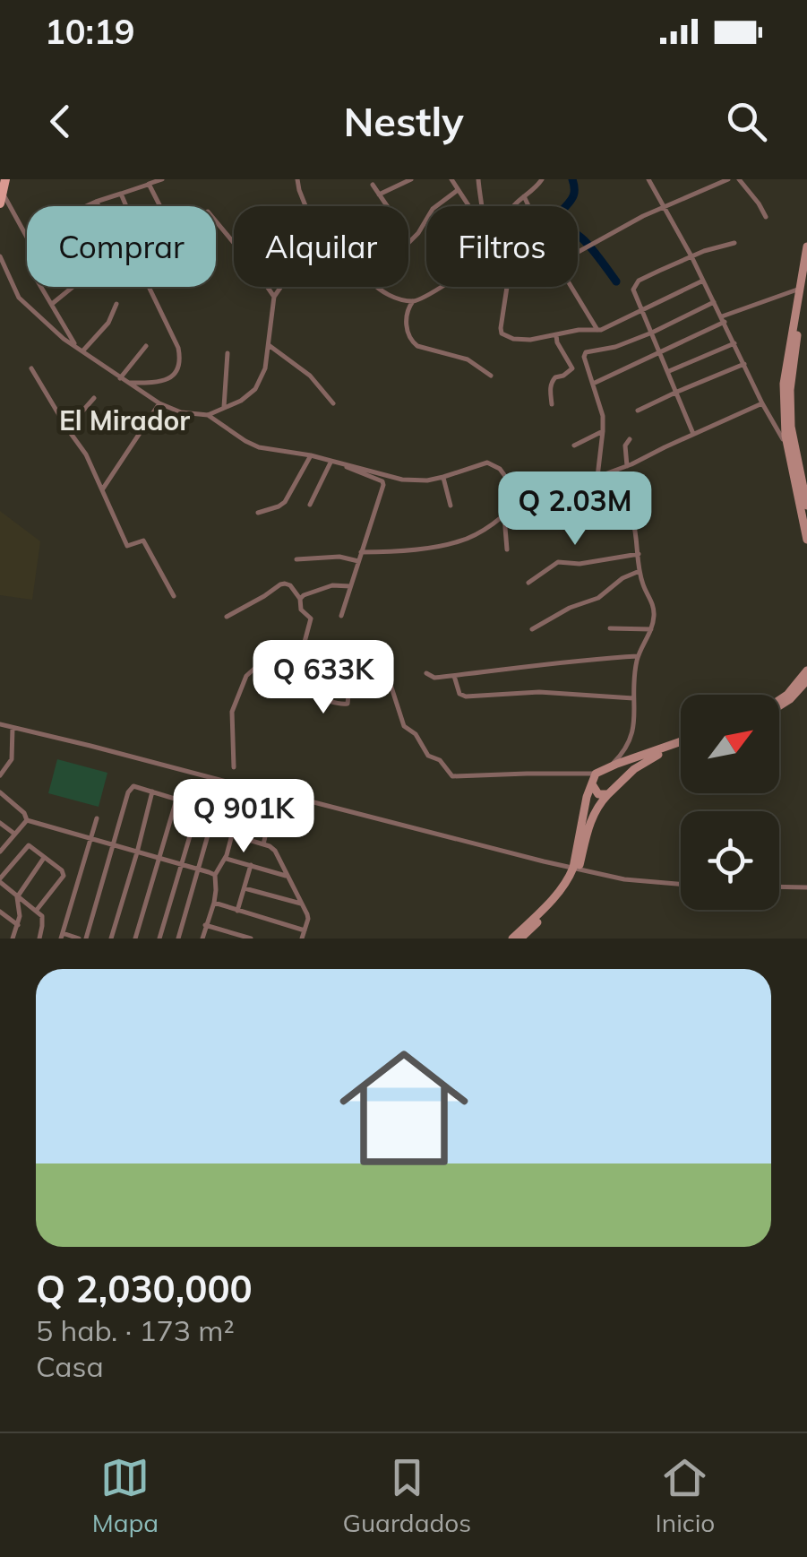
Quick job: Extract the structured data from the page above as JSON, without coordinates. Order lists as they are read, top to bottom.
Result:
{
  "districts": ["El Mirador"],
  "north": "top right",
  "page": {
    "status": "10:19",
    "header": "Nestly",
    "chip": ["Comprar", "Alquilar", "Filtros"],
    "price": ["Q 2.03M", "Q 633K", "Q 901K"],
    "list": [
      {
        "name": "Q 2,030,000",
        "note": "5 hab. · 173 m² · Casa"
      }
    ],
    "tabs": ["Mapa", "Guardados", "Inicio"]
  }
}
